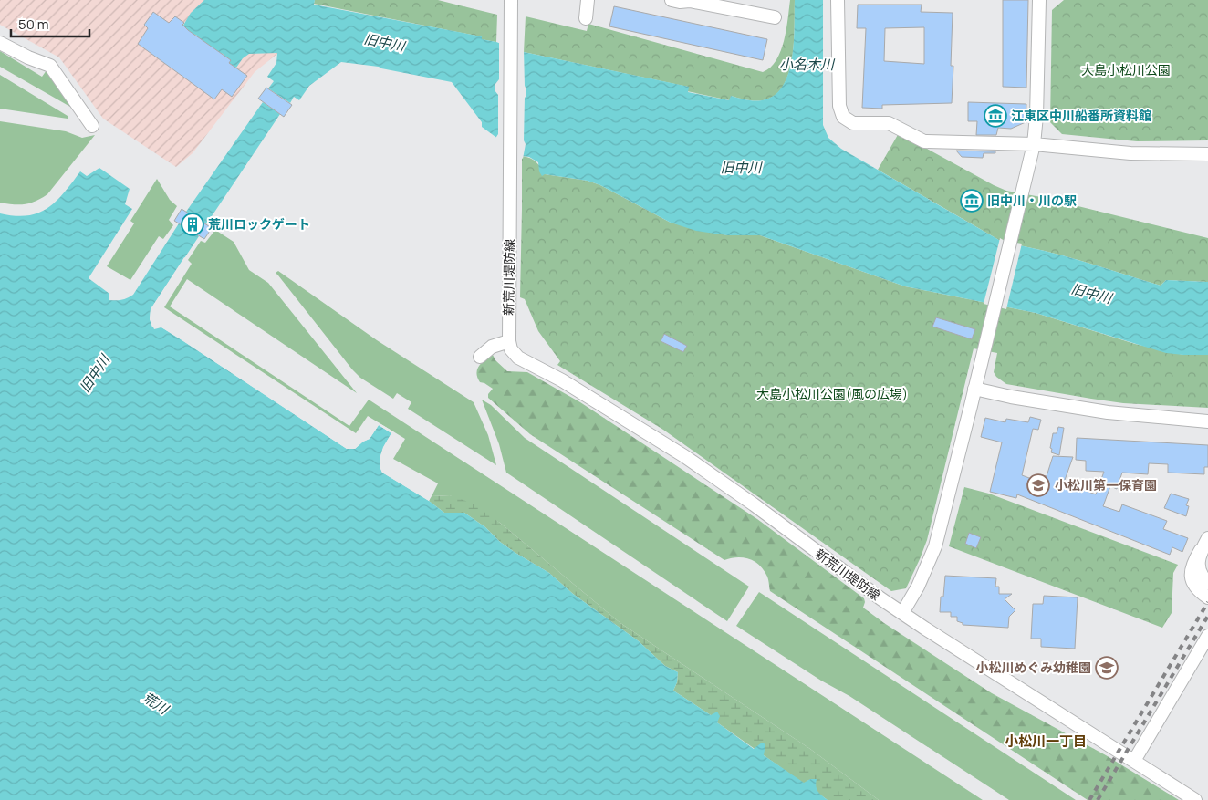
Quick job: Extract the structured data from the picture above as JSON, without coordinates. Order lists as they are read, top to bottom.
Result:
{
  "streets": {
    "street": ["新荒川堤防線"]
  },
  "districts": ["小松川一丁目"],
  "water": ["旧中川", "小名木川", "荒川"],
  "parks": ["大島小松川公園", "大島小松川公園(風の広場)"],
  "places": {
    "museum": ["江東区中川船番所資料館", "旧中川・川の駅"],
    "building": ["荒川ロックゲート"],
    "school or university": ["小松川第一保育園", "小松川めぐみ幼稚園"]
  },
  "scale_bar": "50 m"
}
